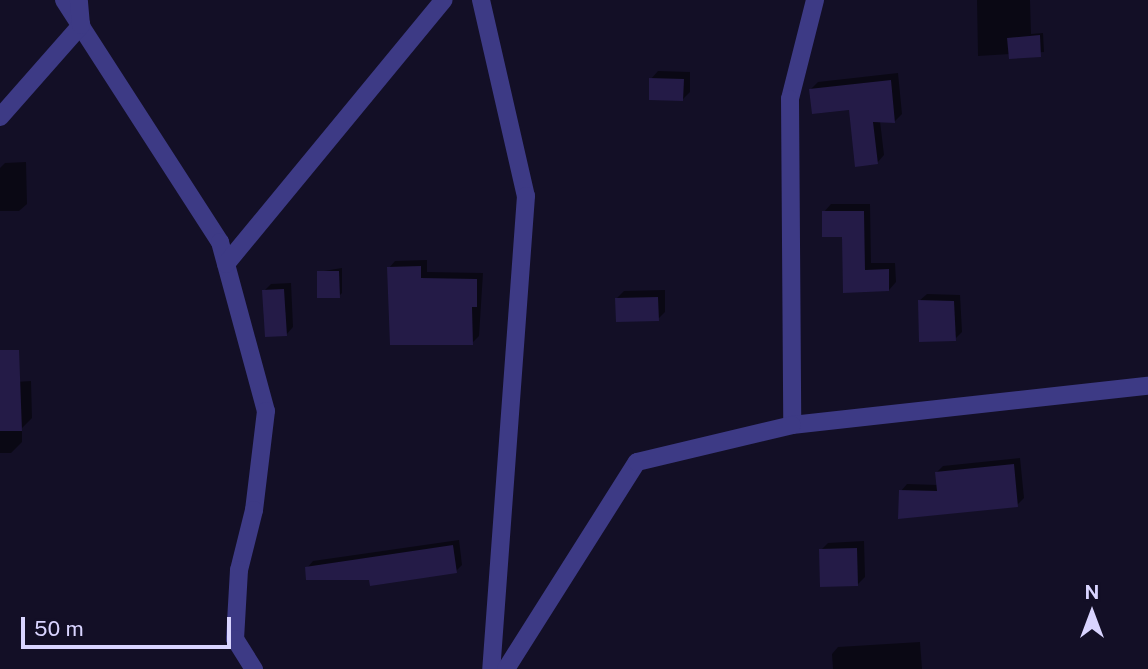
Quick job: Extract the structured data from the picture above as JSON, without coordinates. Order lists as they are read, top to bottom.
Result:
{
  "scale_bar": "50 m",
  "north": "top"
}
